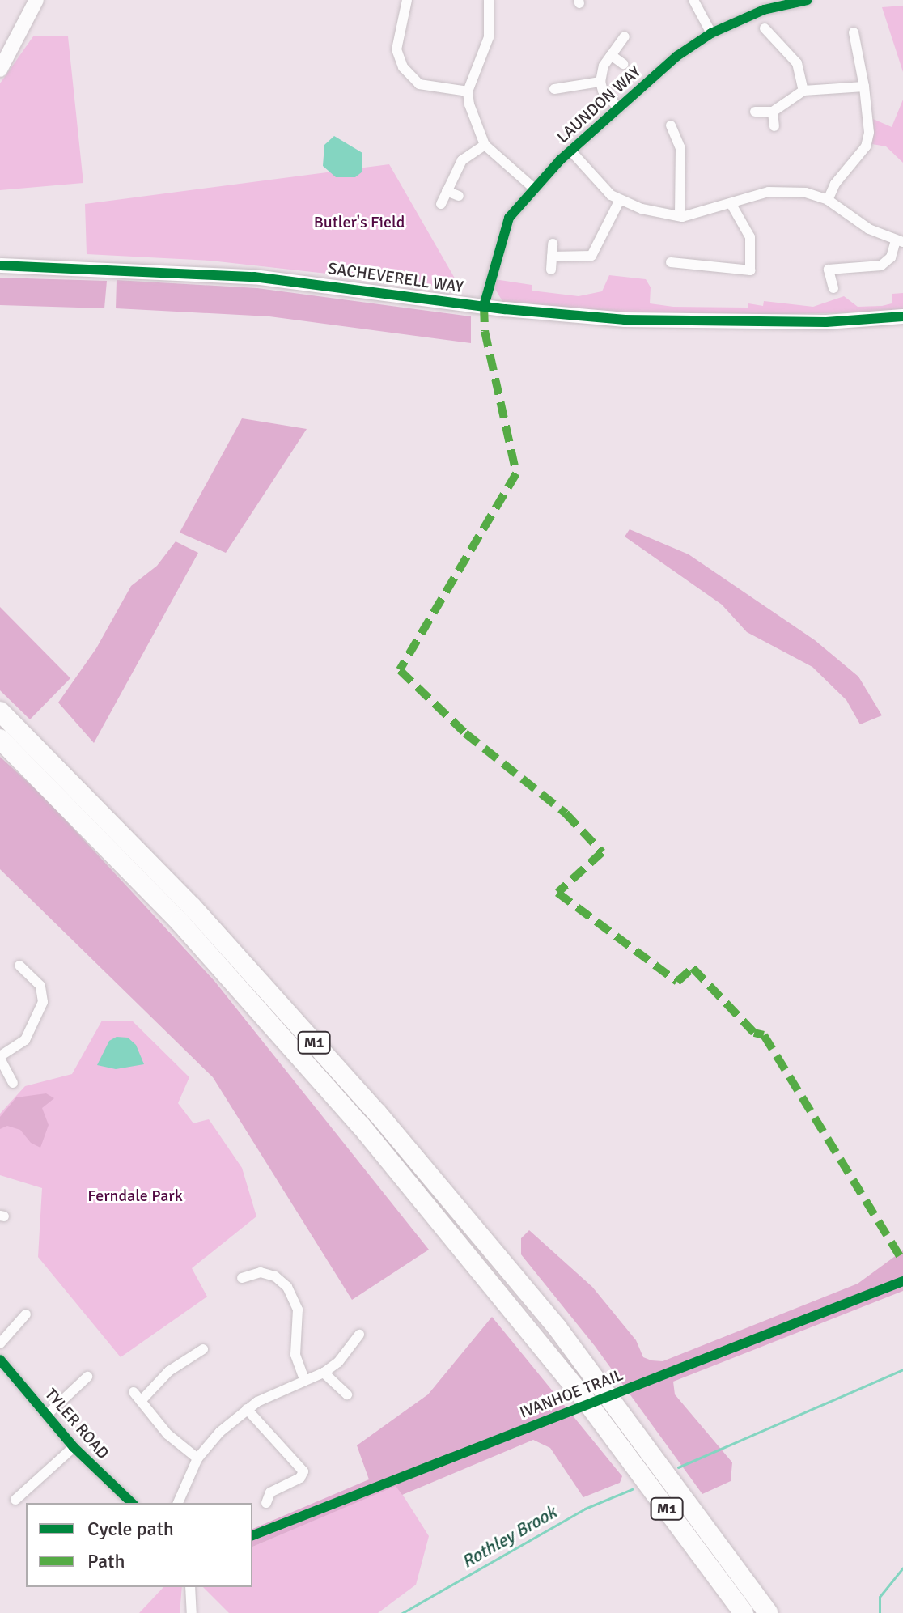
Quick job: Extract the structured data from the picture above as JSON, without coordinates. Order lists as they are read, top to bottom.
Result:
{
  "streets": {
    "highway": ["M1"],
    "street": ["LAUNDON WAY", "SACHEVERELL WAY", "TYLER ROAD"],
    "cycle path": ["IVANHOE TRAIL"]
  },
  "crossings": [
    ["LAUNDON WAY", "SACHEVERELL WAY"]
  ],
  "water": ["Rothley Brook"],
  "parks": ["Butler's Field", "Ferndale Park"],
  "legend": ["Cycle path", "Path"]
}
